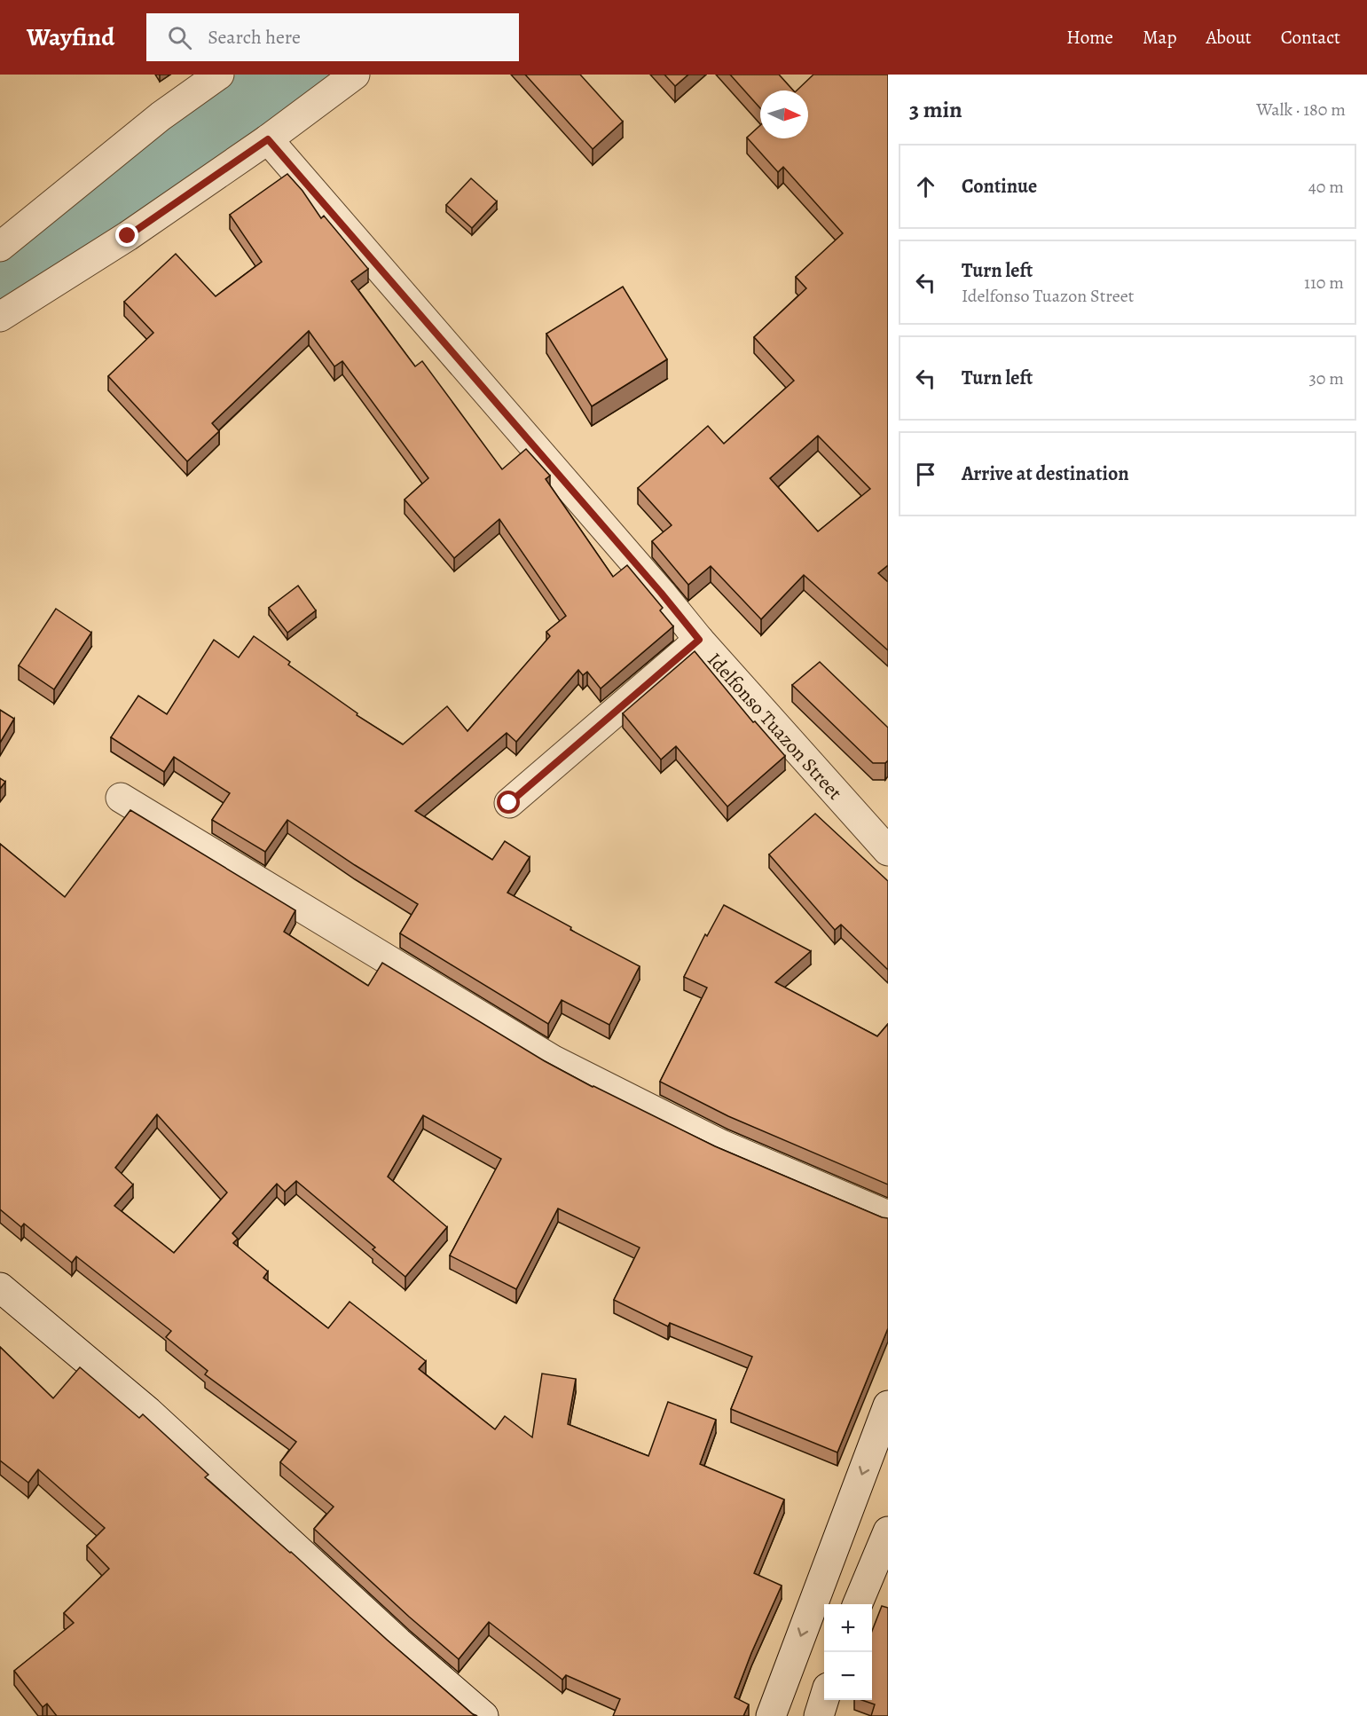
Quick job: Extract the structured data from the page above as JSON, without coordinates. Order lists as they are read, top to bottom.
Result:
{
  "streets": {
    "street": ["Idelfonso Tuazon Street"]
  },
  "north": "right",
  "page": {
    "header": "Wayfind",
    "search": "Search here",
    "nav": [
      "Home",
      "Map",
      "About",
      "Contact"
    ],
    "heading": ["3 min", "Walk · 180 m"],
    "list": [
      ["Continue", "40 m"],
      ["Turn left", "Idelfonso Tuazon Street", "110 m"],
      ["Turn left", "30 m"],
      "Arrive at destination"
    ],
    "map_buttons": ["+", "−"]
  }
}
